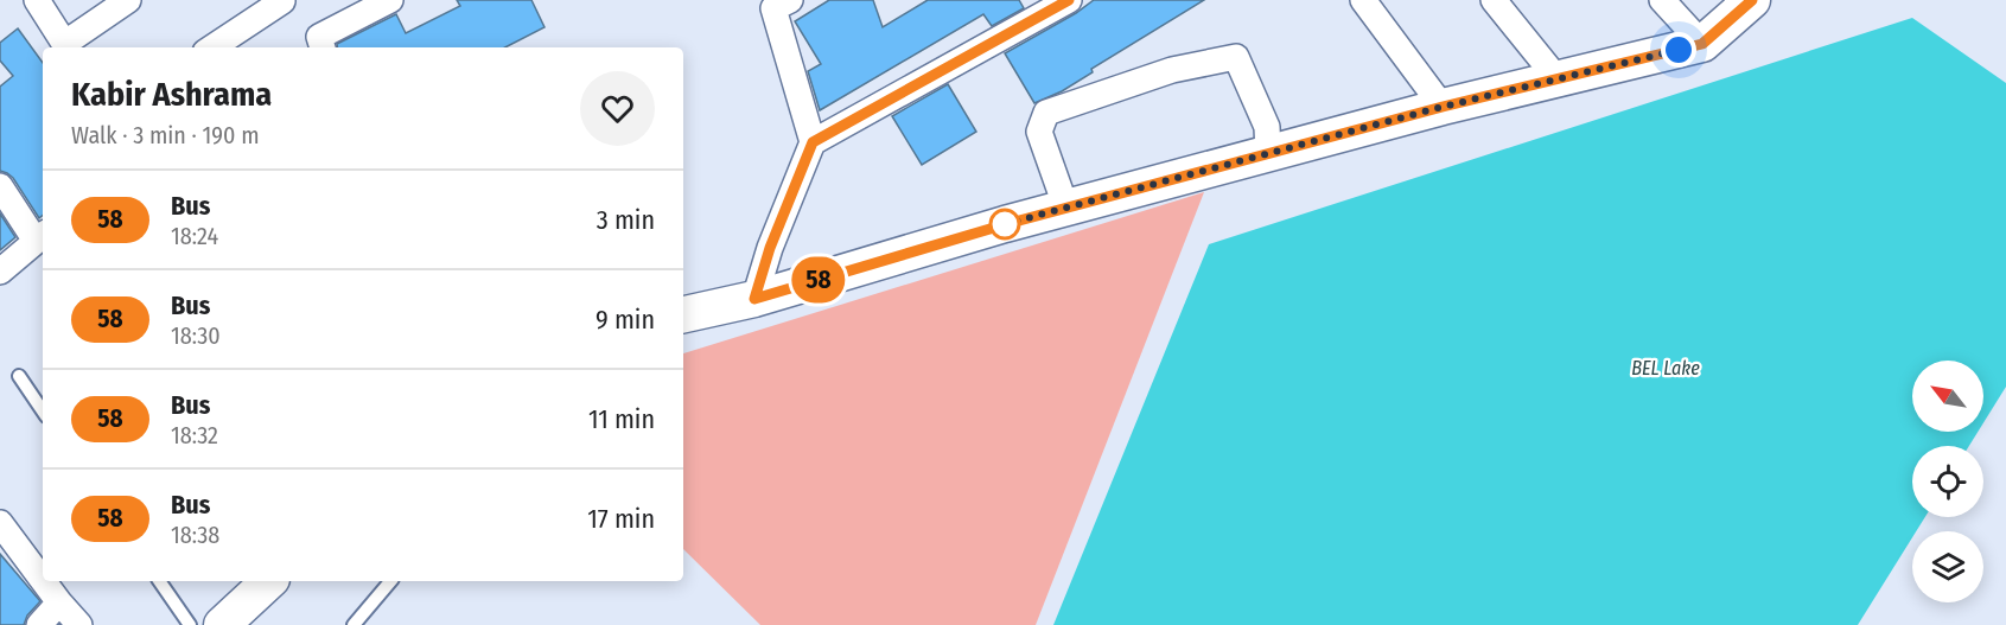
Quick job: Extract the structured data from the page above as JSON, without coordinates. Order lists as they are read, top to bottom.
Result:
{
  "water": ["BEL Lake"],
  "lines": ["bus line 58"],
  "north": "top left",
  "page": {
    "on_map": "58",
    "heading": ["Kabir Ashrama", "Walk · 3 min · 190 m"],
    "list": [
      {
        "mark": "58",
        "name": "Bus",
        "note": "18:24",
        "value": "3 min"
      },
      {
        "mark": "58",
        "name": "Bus",
        "note": "18:30",
        "value": "9 min"
      },
      {
        "mark": "58",
        "name": "Bus",
        "note": "18:32",
        "value": "11 min"
      },
      {
        "mark": "58",
        "name": "Bus",
        "note": "18:38",
        "value": "17 min"
      }
    ]
  }
}
